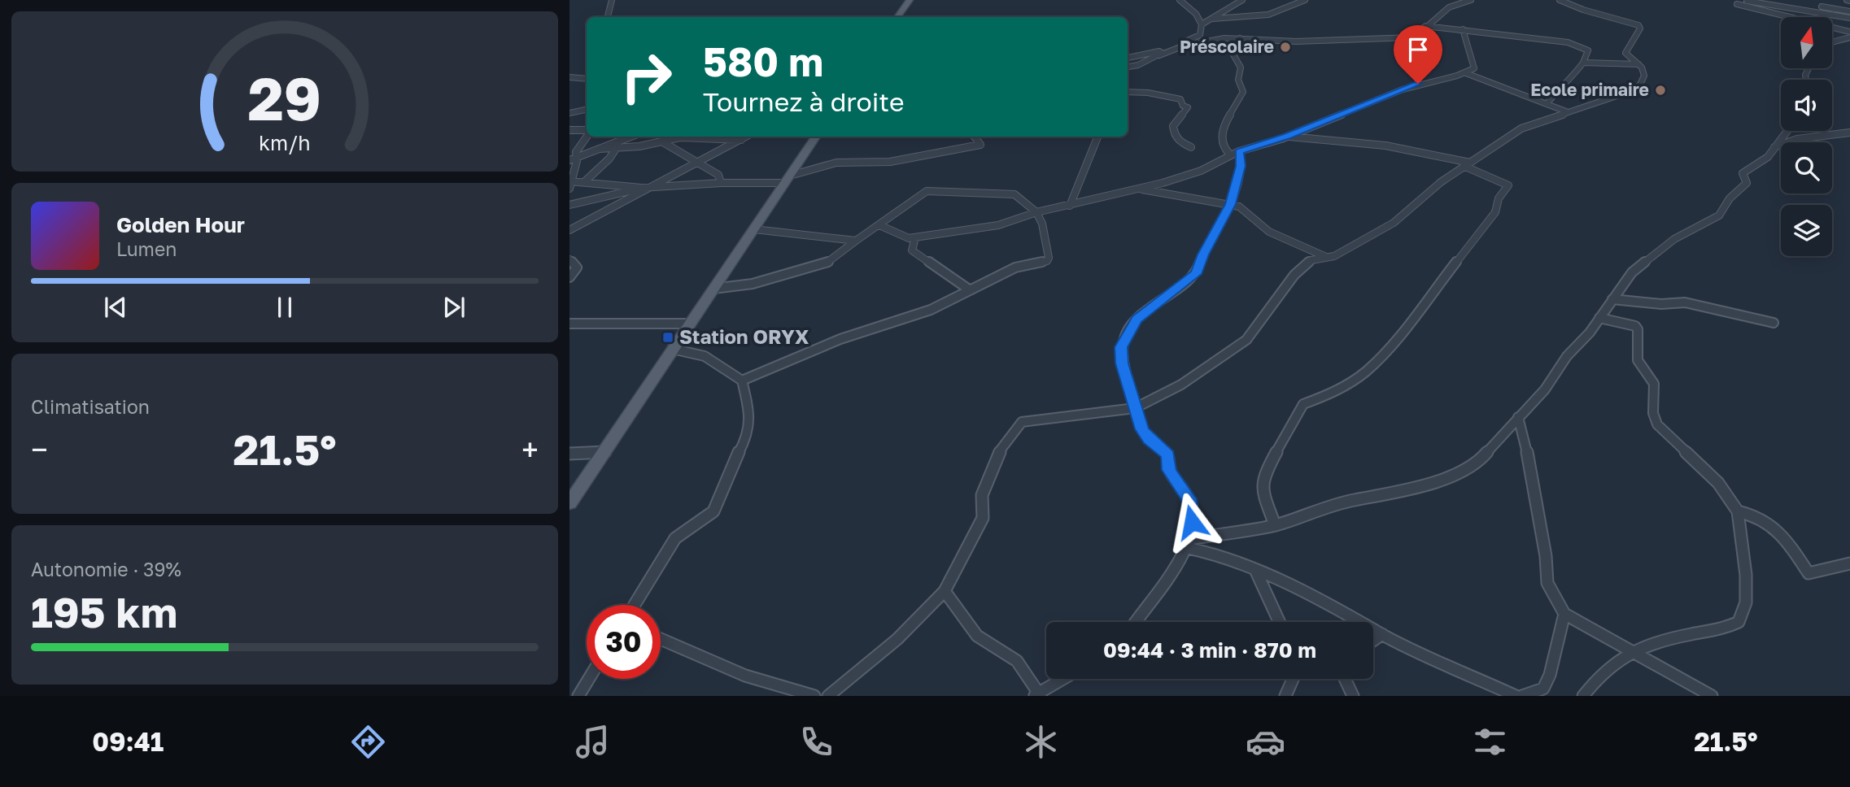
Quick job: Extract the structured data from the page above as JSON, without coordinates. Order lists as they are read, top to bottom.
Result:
{
  "places": {
    "other": ["Préscolaire", "Ecole primaire"],
    "transit": ["Station ORYX"]
  },
  "north": "top",
  "page": {
    "turn": ["580 m", "Tournez à droite"],
    "song": ["Golden Hour", "Lumen"],
    "tile": [
      "Climatisation",
      ["Autonomie · 39%", "195 km"]
    ],
    "heat": ["−", "21.5°", "+"],
    "limit": "30",
    "trip": "09:44 · 3 min · 870 m",
    "tabs": ["09:41", "21.5°"],
    "gauge": ["29", "km/h"]
  }
}
